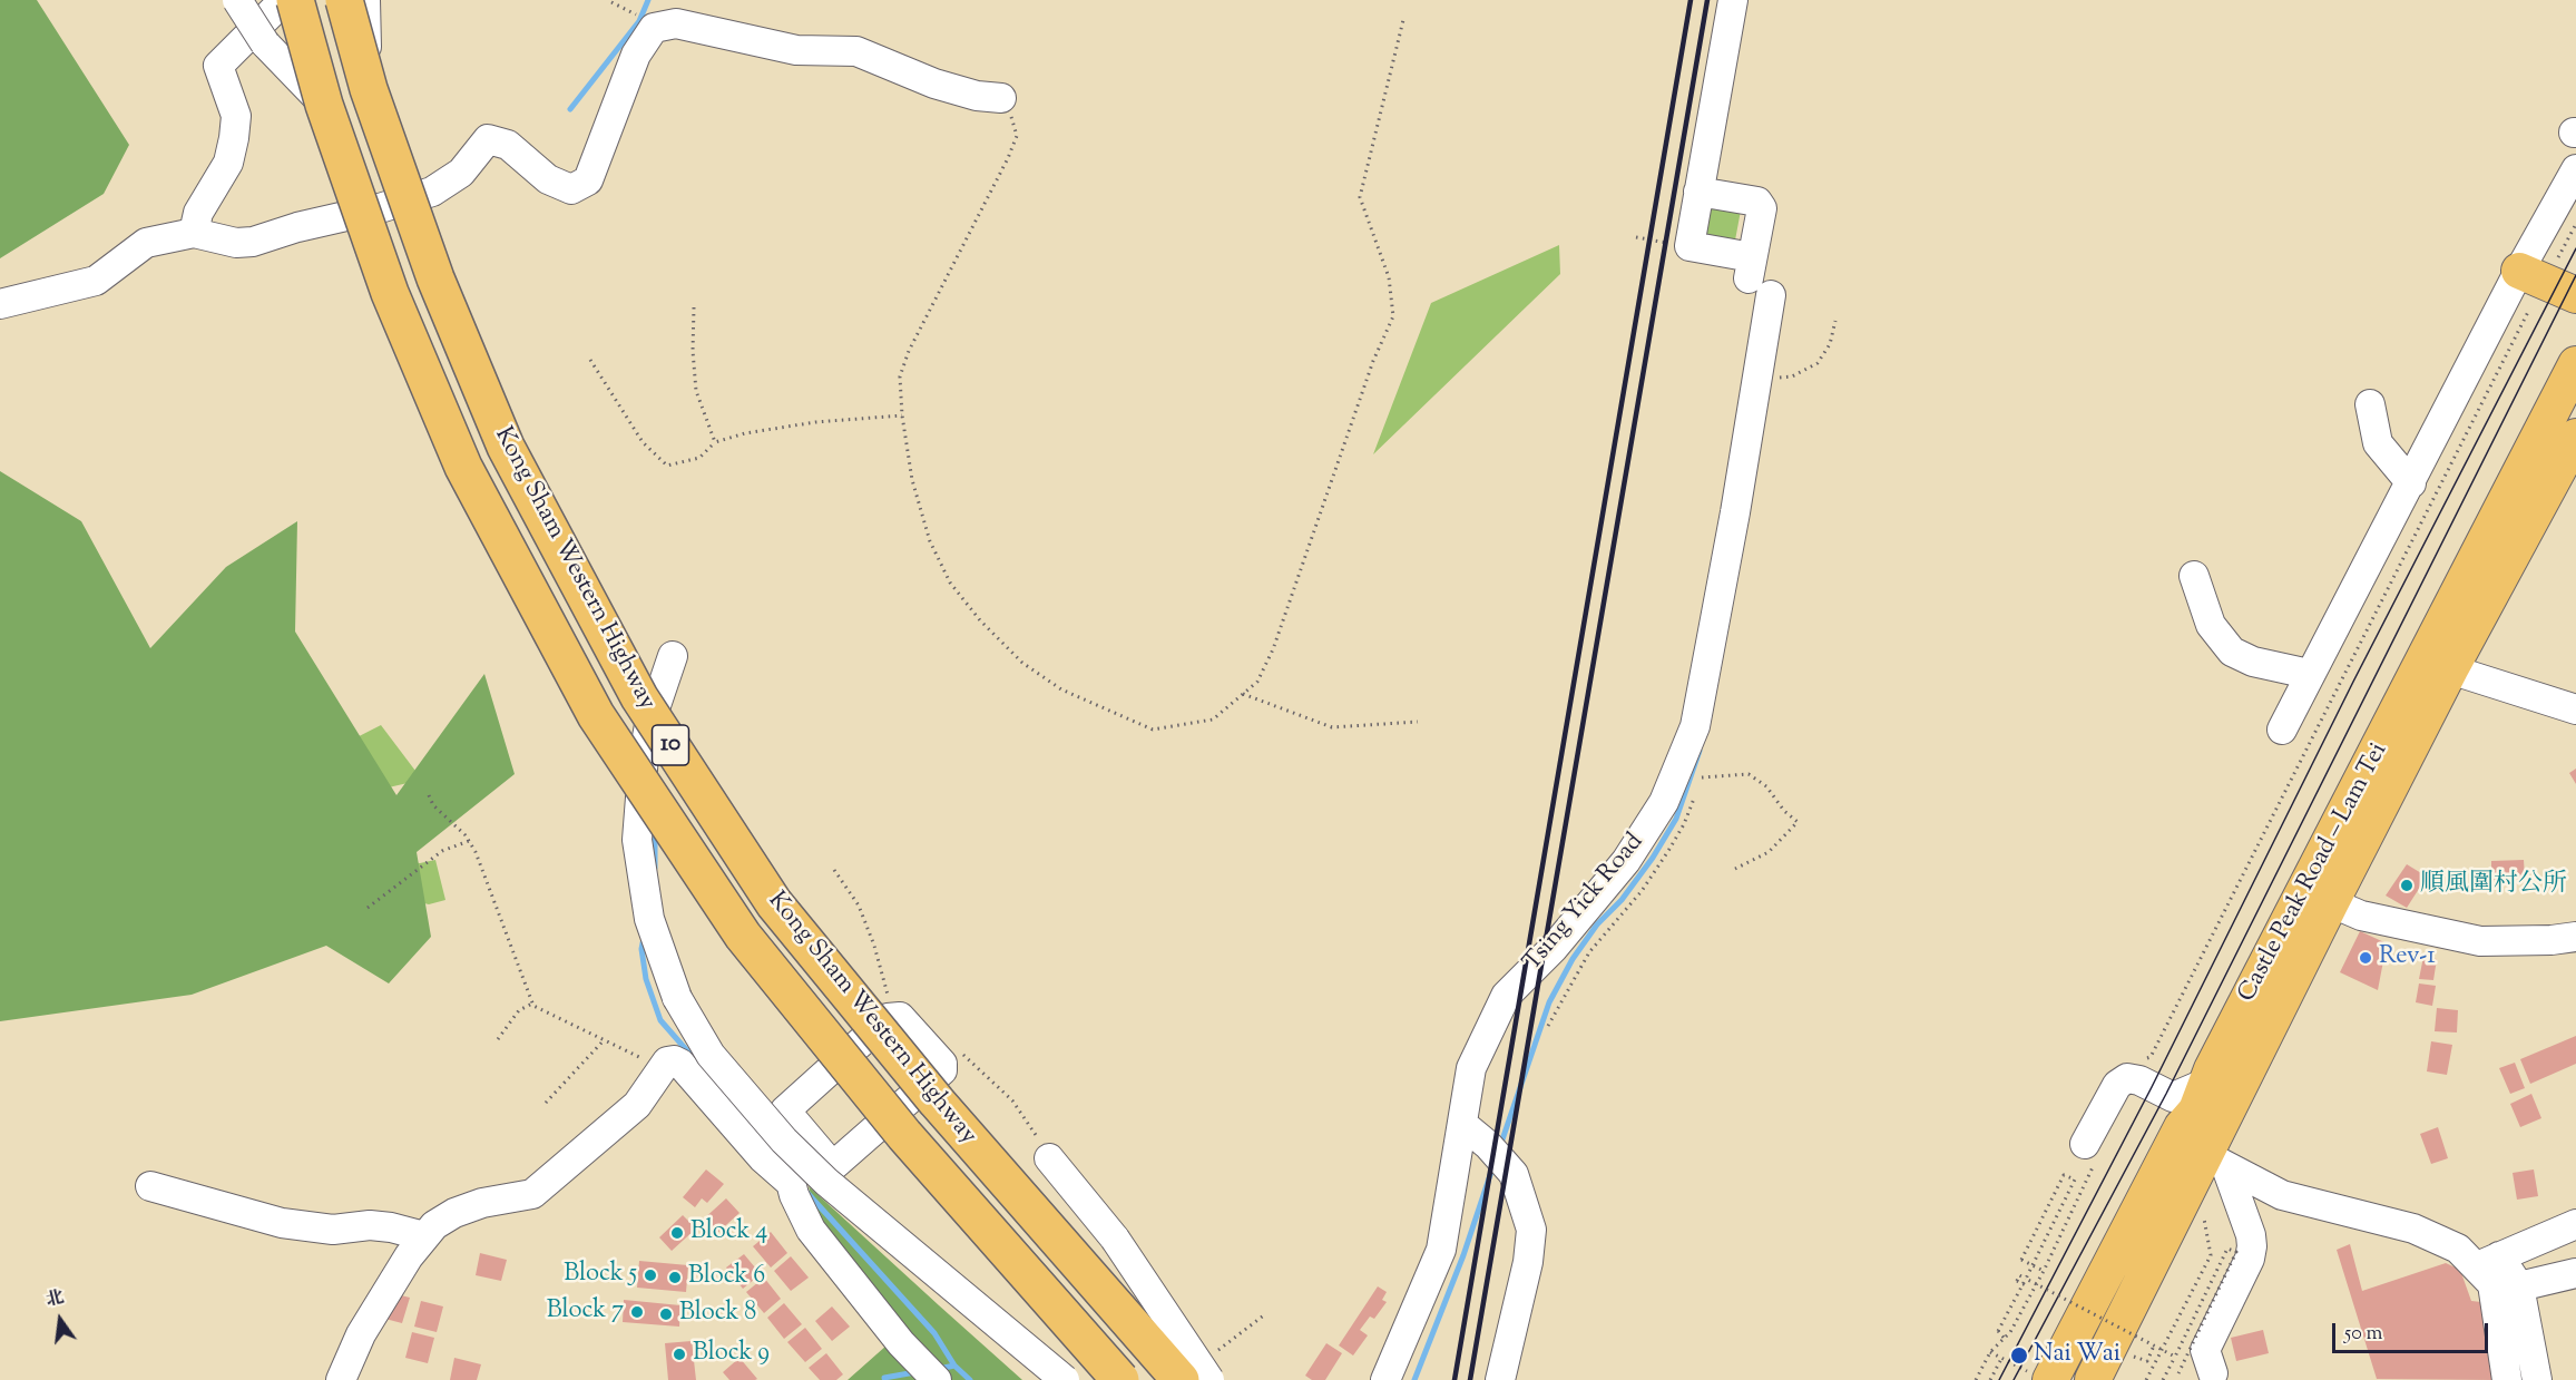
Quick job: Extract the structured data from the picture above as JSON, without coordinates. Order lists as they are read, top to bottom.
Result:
{
  "streets": {
    "highway": ["Kong Sham Western Highway", "10"],
    "main road": ["Castle Peak Road – Lam Tei"],
    "street": ["Tsing Yick Road"]
  },
  "places": [
    "順風圍村公所",
    "Rev-1",
    "Block 4",
    "Block 5",
    "Block 6",
    "Block 7",
    "Block 8",
    "Block 9",
    "Nai Wai"
  ],
  "scale_bar": "50 m",
  "north": "top"
}
